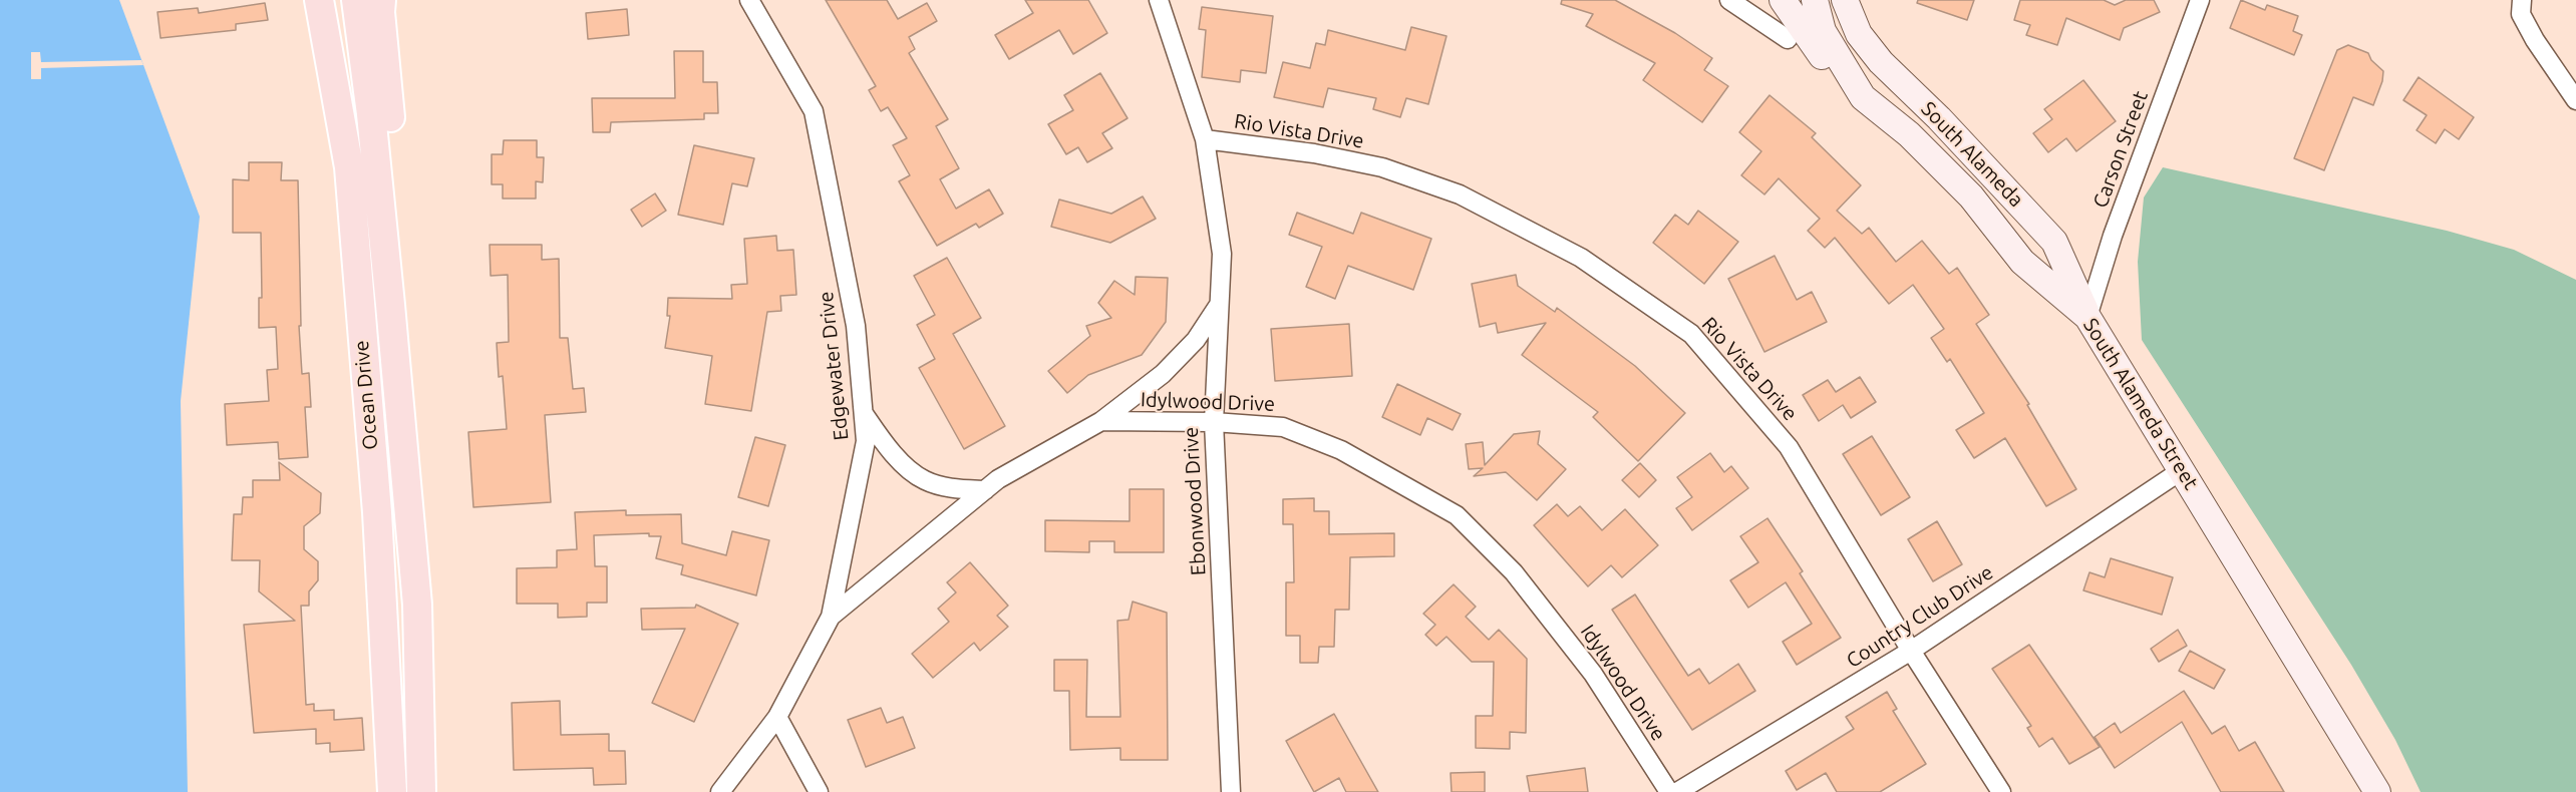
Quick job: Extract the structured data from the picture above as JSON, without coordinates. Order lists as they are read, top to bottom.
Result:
{
  "streets": {
    "main road": ["South Alameda", "Ocean Drive", "South Alameda Street"],
    "street": [
      "Rio Vista Drive",
      "Carson Street",
      "Edgewater Drive",
      "Idylwood Drive",
      "Ebonwood Drive",
      "Country Club Drive"
    ]
  },
  "crossings": [
    ["Rio Vista Drive", "Ebonwood Drive"],
    ["Rio Vista Drive", "Country Club Drive"],
    ["Carson Street", "South Alameda"],
    ["Carson Street", "South Alameda Street"],
    ["South Alameda", "South Alameda Street"],
    ["Idylwood Drive", "Ebonwood Drive"],
    ["South Alameda Street", "Country Club Drive"]
  ]
}
